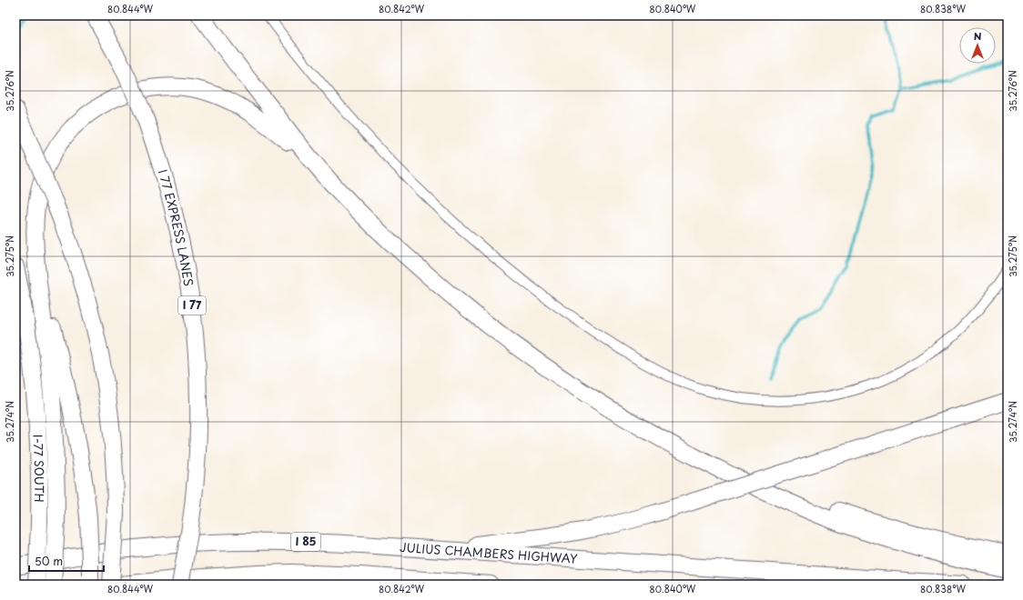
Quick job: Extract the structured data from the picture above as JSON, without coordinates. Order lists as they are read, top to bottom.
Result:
{
  "streets": {
    "highway": [
      "I 77 EXPRESS LANES",
      "I 77",
      "I-77 SOUTH",
      "I 85",
      "JULIUS CHAMBERS HIGHWAY"
    ]
  },
  "scale_bar": "50 m",
  "north": "top",
  "coordinates": [
    "80.844°W",
    "80.842°W",
    "80.840°W",
    "80.838°W",
    "35.276°N",
    "35.275°N",
    "35.274°N"
  ]
}
